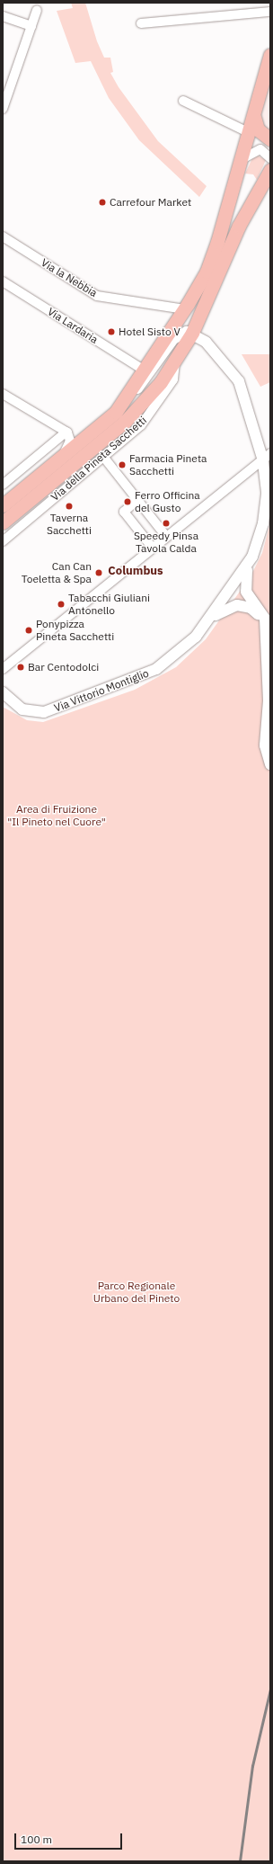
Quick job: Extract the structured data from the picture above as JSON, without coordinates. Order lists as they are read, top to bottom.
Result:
{
  "streets": {
    "main road": ["Via della Pineta Sacchetti"],
    "street": ["Via la Nebbia", "Via Lardaria", "Via Vittorio Montiglio"]
  },
  "districts": ["Columbus"],
  "parks": ["Area di Fruizione \"Il Pineto nel Cuore\"", "Parco Regionale Urbano del Pineto"],
  "places": [
    "Carrefour Market",
    "Hotel Sisto V",
    "Farmacia Pineta Sacchetti",
    "Ferro Officina del Gusto",
    "Taverna Sacchetti",
    "Speedy Pinsa Tavola Calda",
    "Can Can Toeletta & Spa",
    "Tabacchi Giuliani Antonello",
    "Ponypizza Pineta Sacchetti",
    "Bar Centodolci"
  ],
  "scale_bar": "100 m"
}
